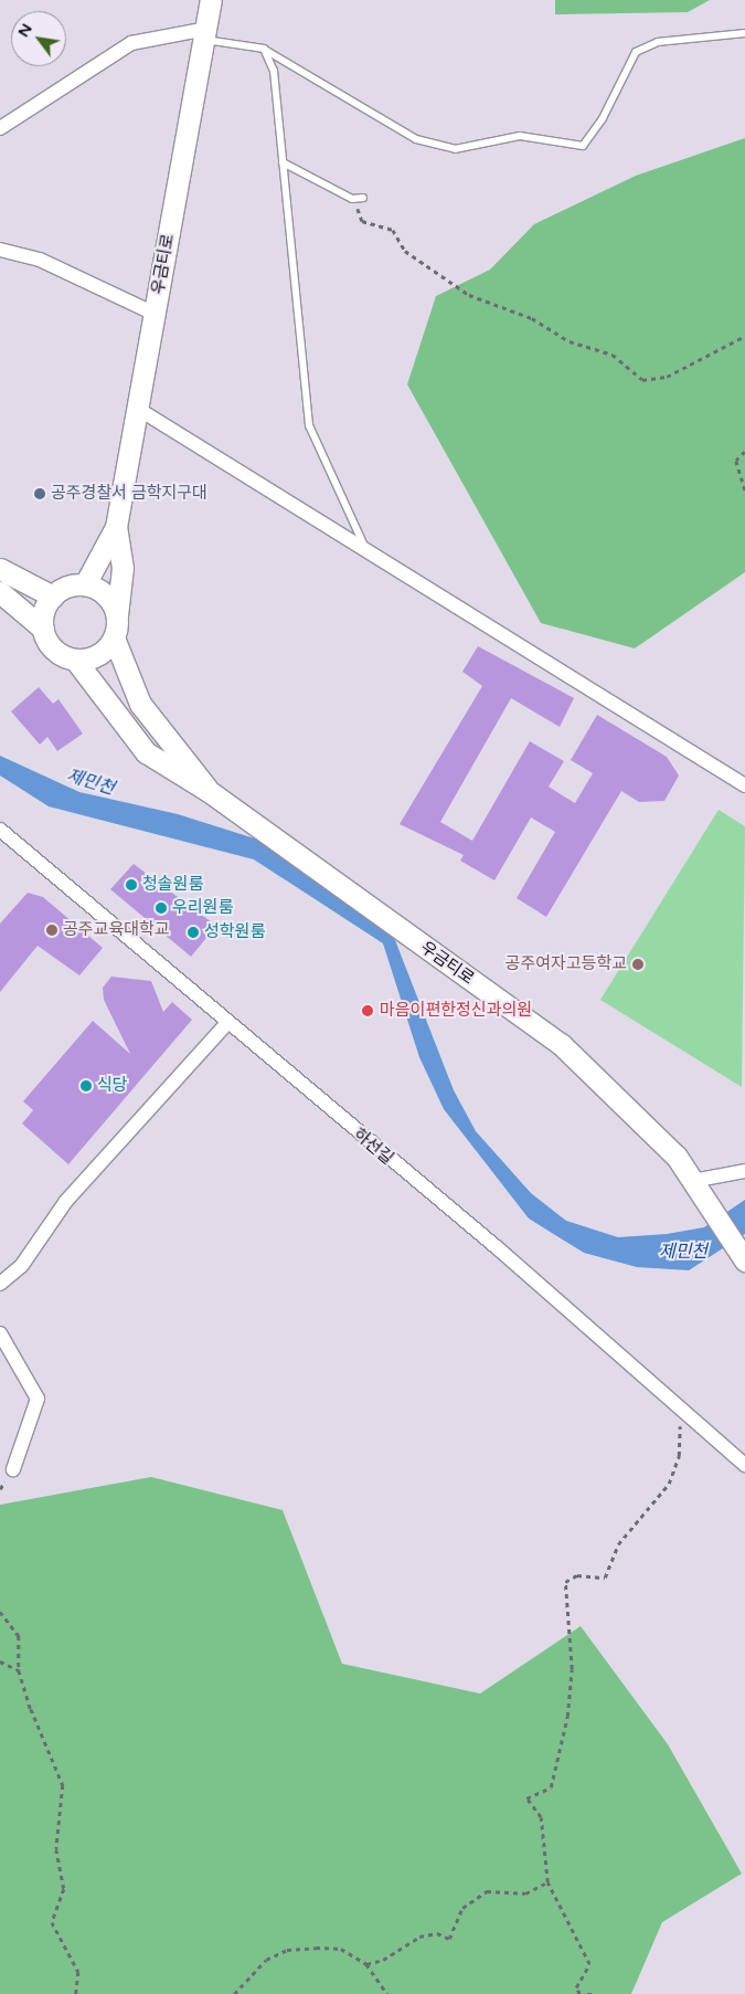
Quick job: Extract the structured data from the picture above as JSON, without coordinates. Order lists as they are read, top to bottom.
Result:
{
  "streets": {
    "main road": ["우금티로"],
    "street": ["하선길"]
  },
  "water": ["제민천"],
  "places": [
    "공주경찰서 금학지구대",
    "청솔원룸",
    "우리원룸",
    "공주교육대학교",
    "성학원룸",
    "공주여자고등학교",
    "마음이편한정신과의원",
    "식당"
  ],
  "north": "top left"
}
